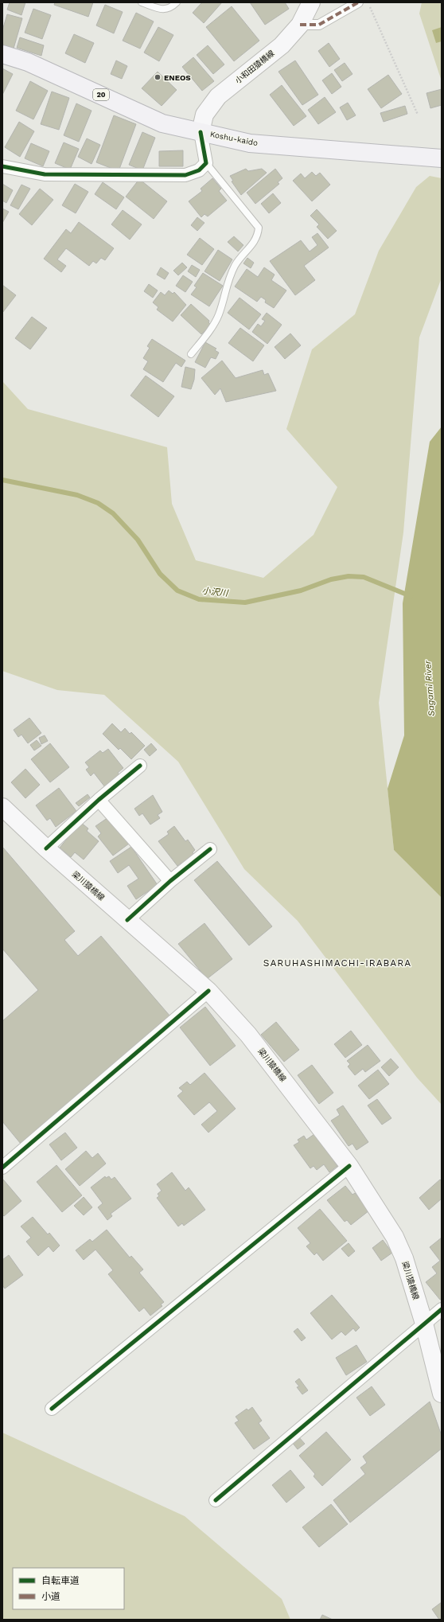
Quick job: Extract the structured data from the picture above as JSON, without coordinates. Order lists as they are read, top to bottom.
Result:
{
  "streets": {
    "highway": ["20", "Koshu-kaido"],
    "main road": ["小和田猿橋線", "梁川猿橋線"]
  },
  "crossings": [
    ["小和田猿橋線", "Koshu-kaido"]
  ],
  "districts": ["SARUHASHIMACHI-IRABARA"],
  "water": ["小沢川", "Sagami River"],
  "places": ["ENEOS"],
  "legend": ["自転車道", "小道"]
}
